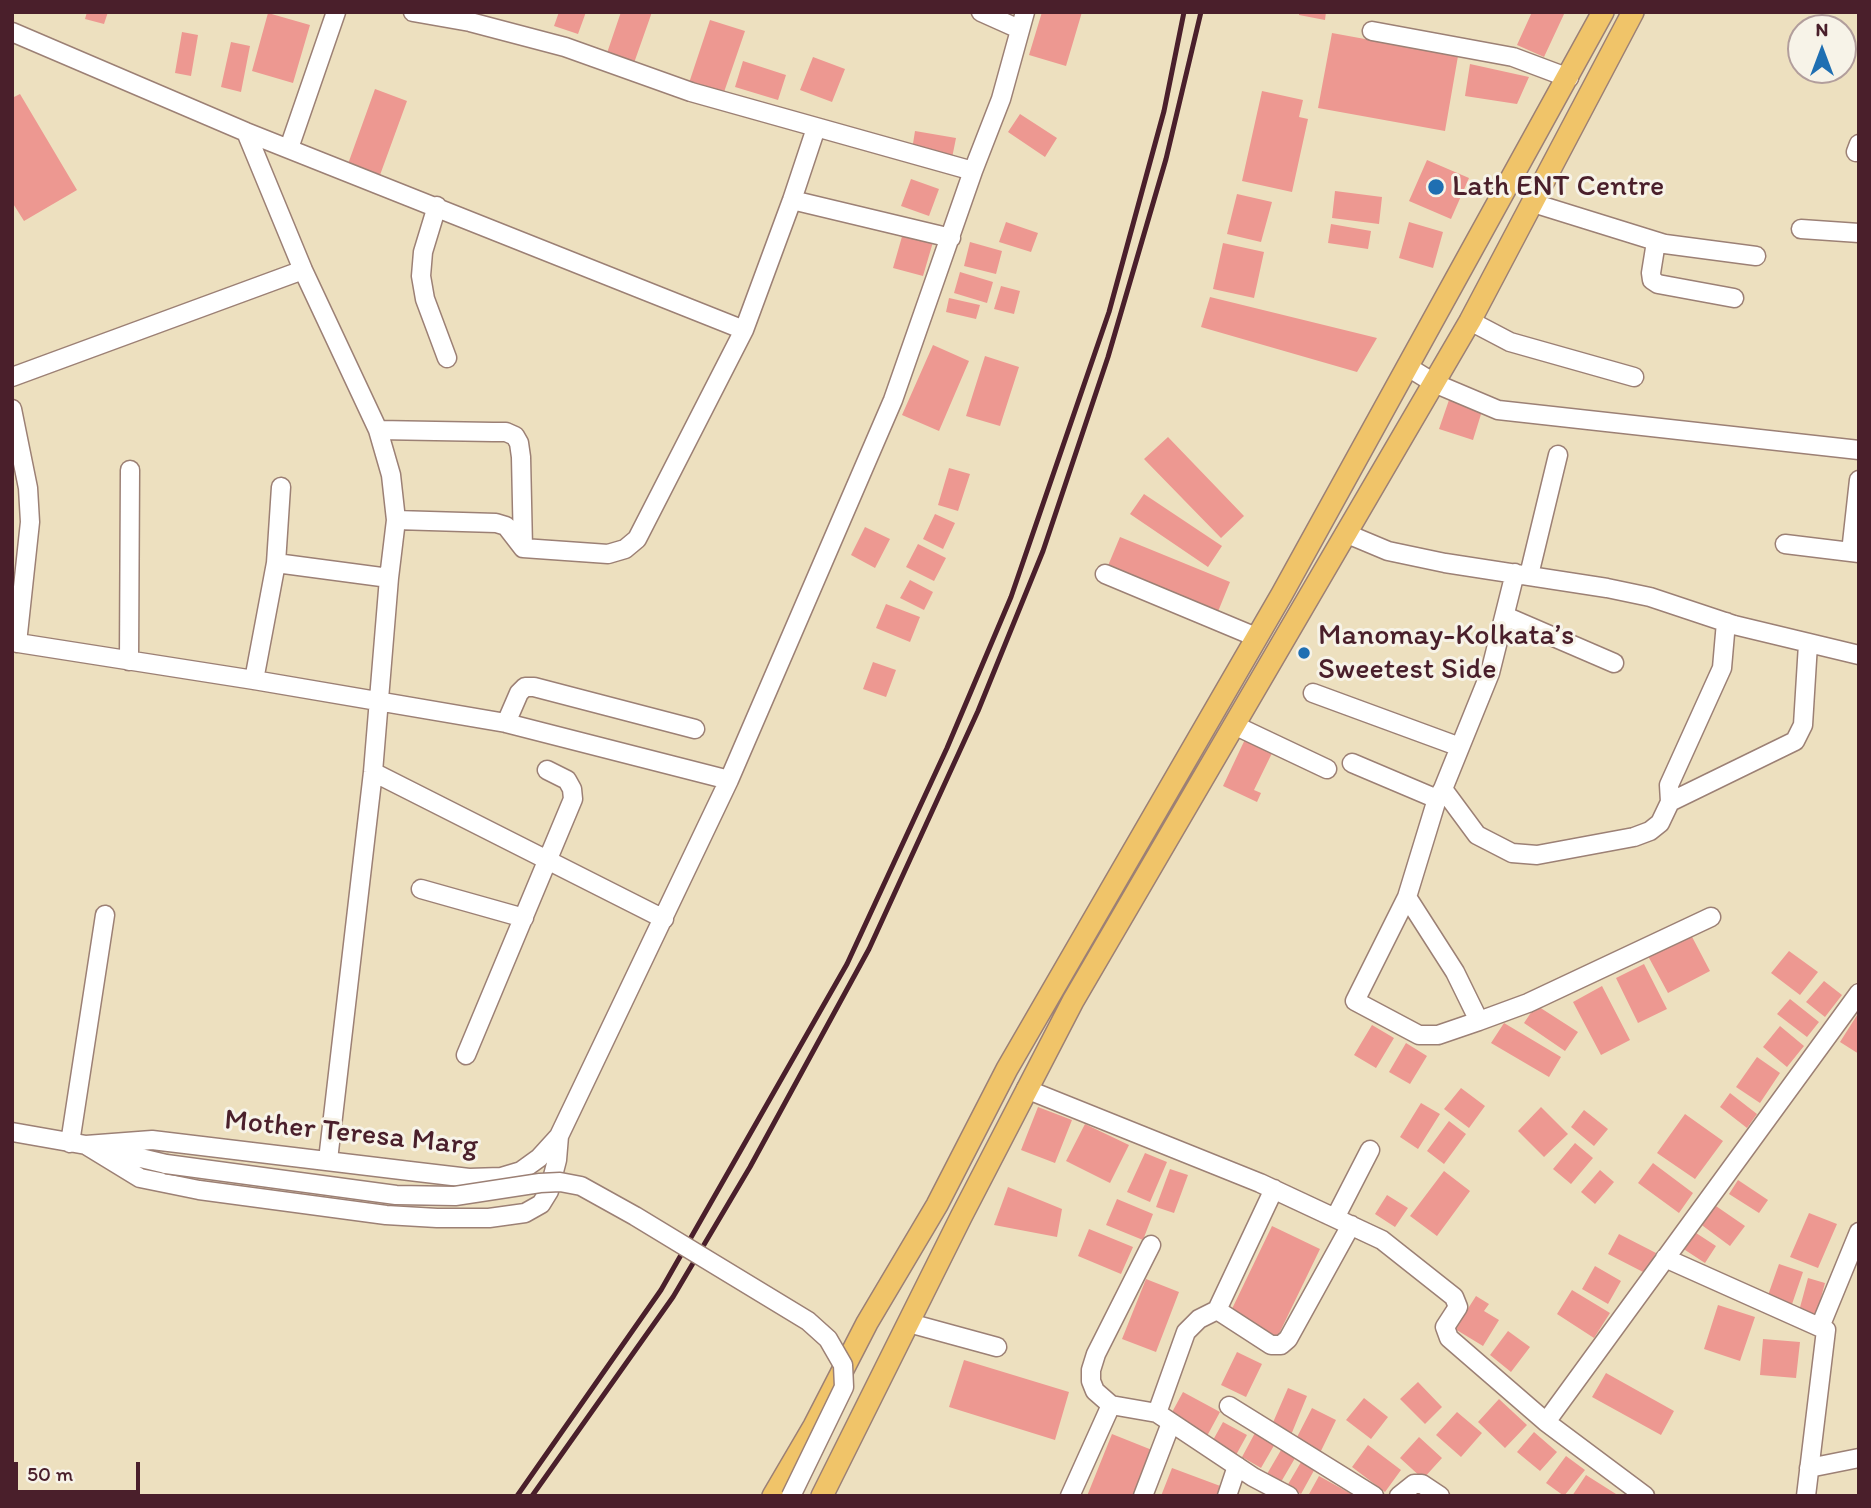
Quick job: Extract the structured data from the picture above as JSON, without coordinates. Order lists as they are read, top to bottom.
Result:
{
  "streets": {
    "street": ["Mother Teresa Marg"]
  },
  "places": ["Lath ENT Centre", "Manomay-Kolkata’s Sweetest Side"],
  "scale_bar": "50 m",
  "north": "top"
}
